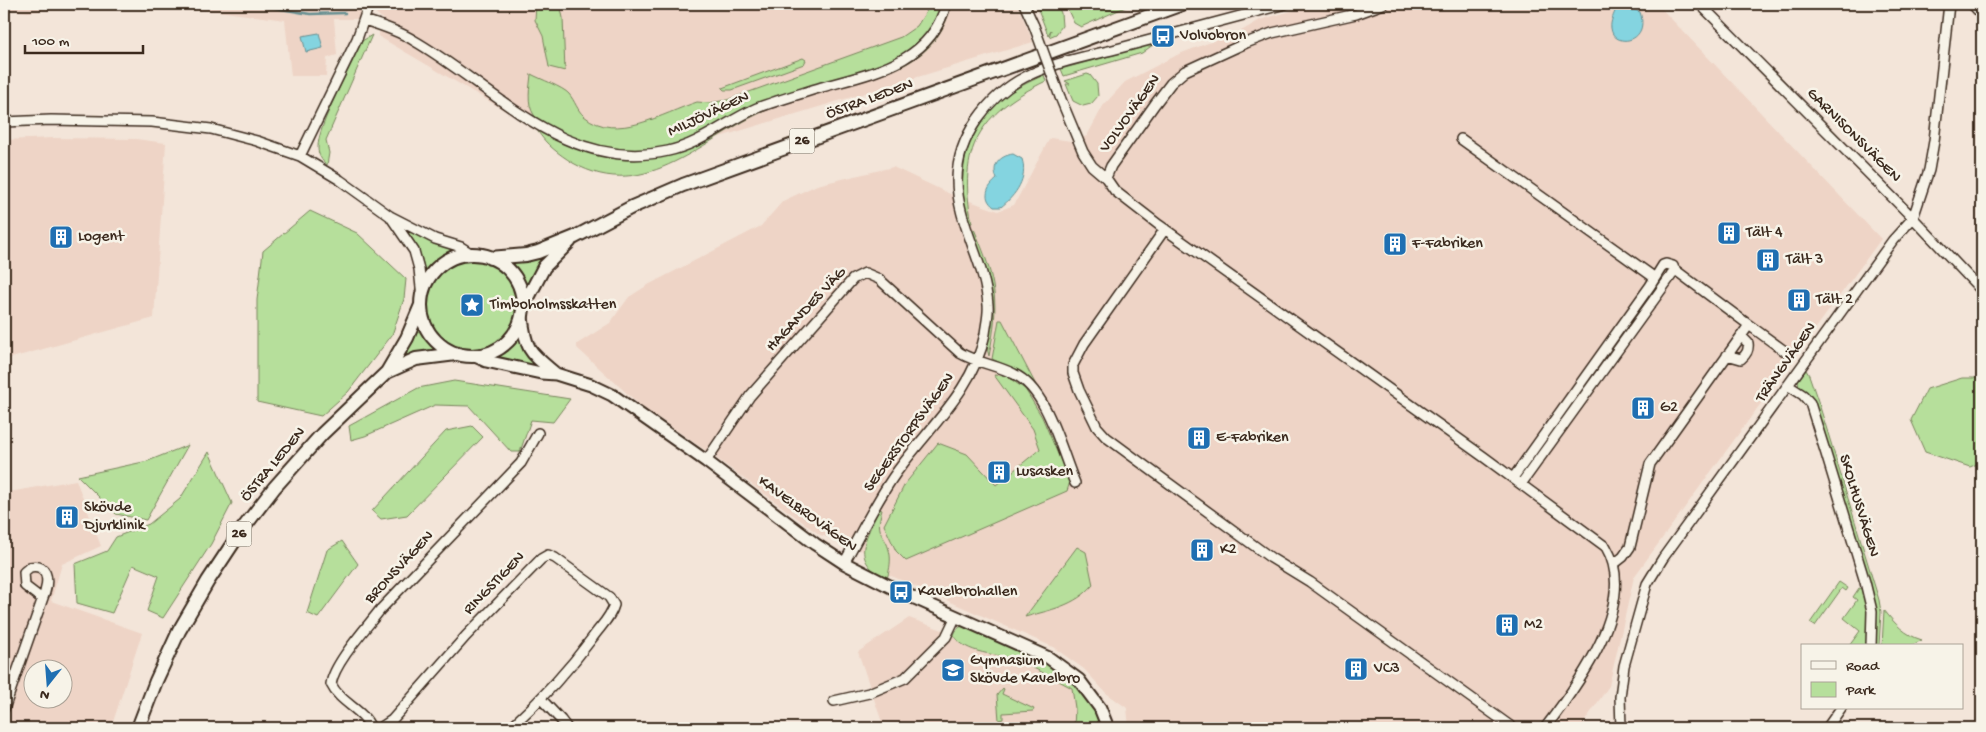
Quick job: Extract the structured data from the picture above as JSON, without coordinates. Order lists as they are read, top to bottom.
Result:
{
  "streets": {
    "highway": ["ÖSTRA LEDEN", "26"],
    "main road": ["KAVELBROVÄGEN"],
    "street": [
      "VOLVOVÄGEN",
      "MILJÖVÄGEN",
      "GARNISONSVÄGEN",
      "HAGANDES VÄG",
      "TRÄNGVÄGEN",
      "SEGERSTORPSVÄGEN",
      "SKOLHUSVÄGEN",
      "BRONSVÄGEN",
      "RINGSTIGEN"
    ]
  },
  "crossings": [
    ["ÖSTRA LEDEN", "26"],
    ["ÖSTRA LEDEN", "KAVELBROVÄGEN"],
    ["GARNISONSVÄGEN", "TRÄNGVÄGEN"],
    ["26", "KAVELBROVÄGEN"],
    ["HAGANDES VÄG", "SEGERSTORPSVÄGEN"],
    ["HAGANDES VÄG", "KAVELBROVÄGEN"],
    ["TRÄNGVÄGEN", "SKOLHUSVÄGEN"],
    ["SEGERSTORPSVÄGEN", "KAVELBROVÄGEN"]
  ],
  "places": {
    "bus stop": ["Volvobron", "Kavelbrohallen"],
    "building": [
      "Tält 4",
      "Logent",
      "F-Fabriken",
      "Tält 3",
      "Tält 2",
      "G2",
      "E-Fabriken",
      "Lusasken",
      "Skövde Djurklinik",
      "K2",
      "M2",
      "VC3"
    ],
    "place": ["Timboholmsskatten"],
    "school or university": ["Gymnasium Skövde Kavelbro"]
  },
  "legend": ["Road", "Park"],
  "scale_bar": "100 m",
  "north": "bottom"
}
